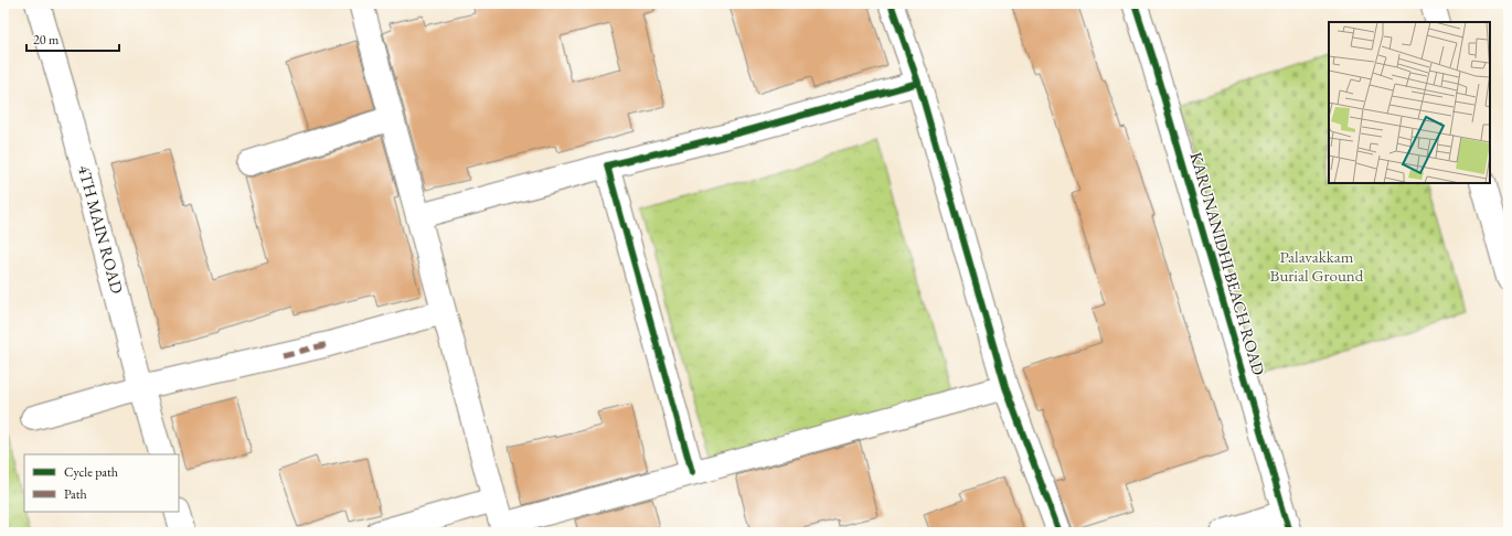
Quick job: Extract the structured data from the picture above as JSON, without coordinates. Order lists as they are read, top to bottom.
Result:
{
  "streets": {
    "street": ["4TH MAIN ROAD", "KARUNANIDHI BEACH ROAD"]
  },
  "parks": ["Palavakkam Burial Ground"],
  "legend": ["Cycle path", "Path"],
  "scale_bar": "20 m"
}
